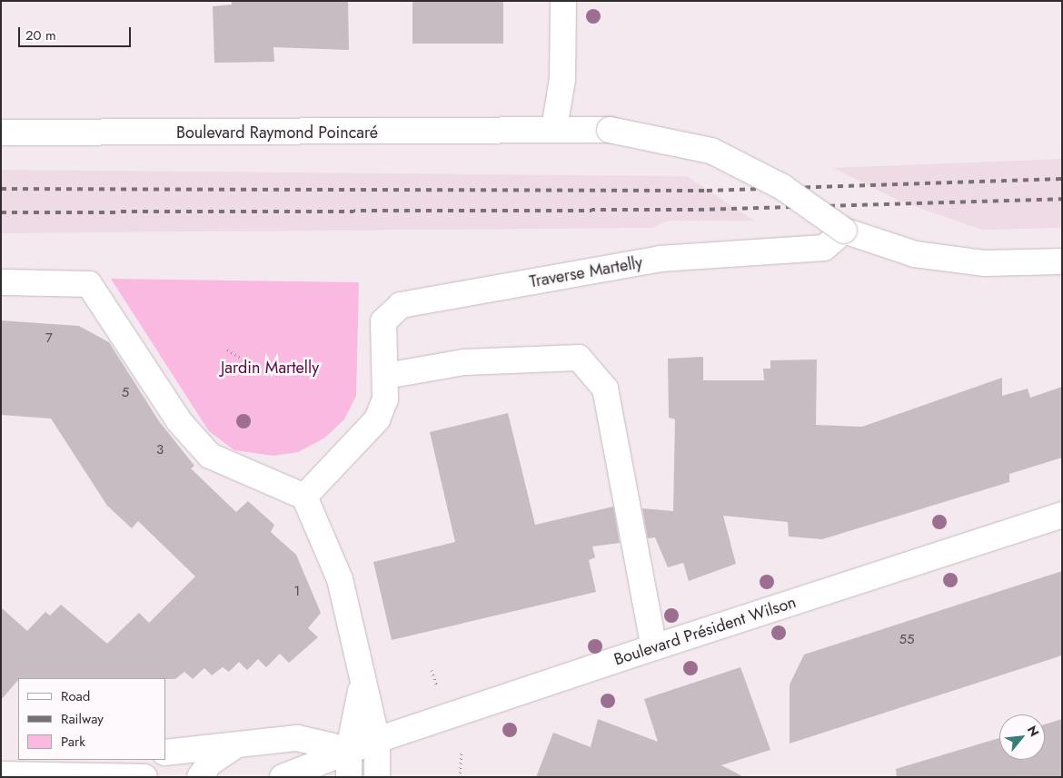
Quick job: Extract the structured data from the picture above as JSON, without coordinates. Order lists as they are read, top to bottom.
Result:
{
  "streets": {
    "main road": ["Boulevard Raymond Poincaré", "Traverse Martelly", "Boulevard Président Wilson"]
  },
  "crossings": [
    ["Boulevard Raymond Poincaré", "Traverse Martelly"]
  ],
  "parks": ["Jardin Martelly"],
  "house_numbers": [
    "7",
    "5",
    "3",
    "1",
    "55"
  ],
  "legend": ["Road", "Railway", "Park"],
  "scale_bar": "20 m",
  "north": "top right"
}
